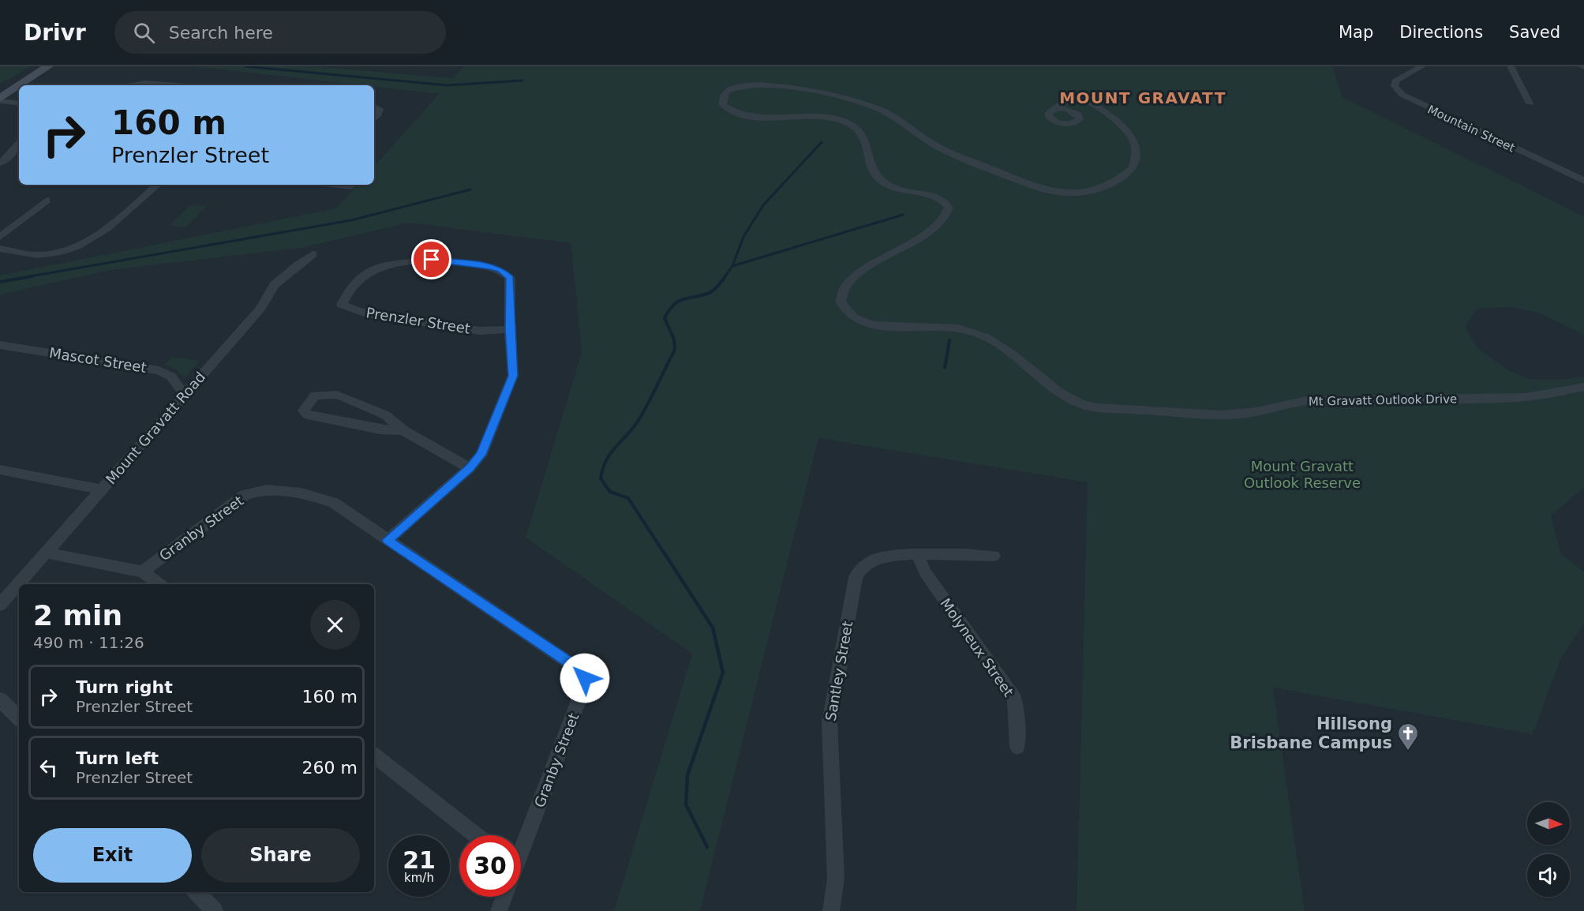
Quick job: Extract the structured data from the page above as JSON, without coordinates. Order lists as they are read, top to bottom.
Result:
{
  "streets": {
    "street": [
      "Mountain Street",
      "Prenzler Street",
      "Mascot Street",
      "Mt Gravatt Outlook Drive",
      "Mount Gravatt Road",
      "Granby Street",
      "Molyneux Street",
      "Santley Street"
    ]
  },
  "crossings": [
    ["Prenzler Street", "Granby Street"],
    ["Mascot Street", "Mount Gravatt Road"],
    ["Molyneux Street", "Santley Street"]
  ],
  "districts": ["MOUNT GRAVATT"],
  "parks": ["Mount Gravatt Outlook Reserve"],
  "places": {
    "church": ["Hillsong Brisbane Campus"]
  },
  "north": "right",
  "page": {
    "header": "Drivr",
    "search": "Search here",
    "nav": ["Map", "Directions", "Saved"],
    "turn": ["160 m", "Prenzler Street"],
    "heading": ["2 min", "490 m · 11:26"],
    "list": [
      {
        "name": "Turn right",
        "note": "Prenzler Street",
        "value": "160 m"
      },
      {
        "name": "Turn left",
        "note": "Prenzler Street",
        "value": "260 m"
      }
    ],
    "buttons": ["Exit", "Share"],
    "speed": "21 km/h",
    "limit": "30"
  }
}
